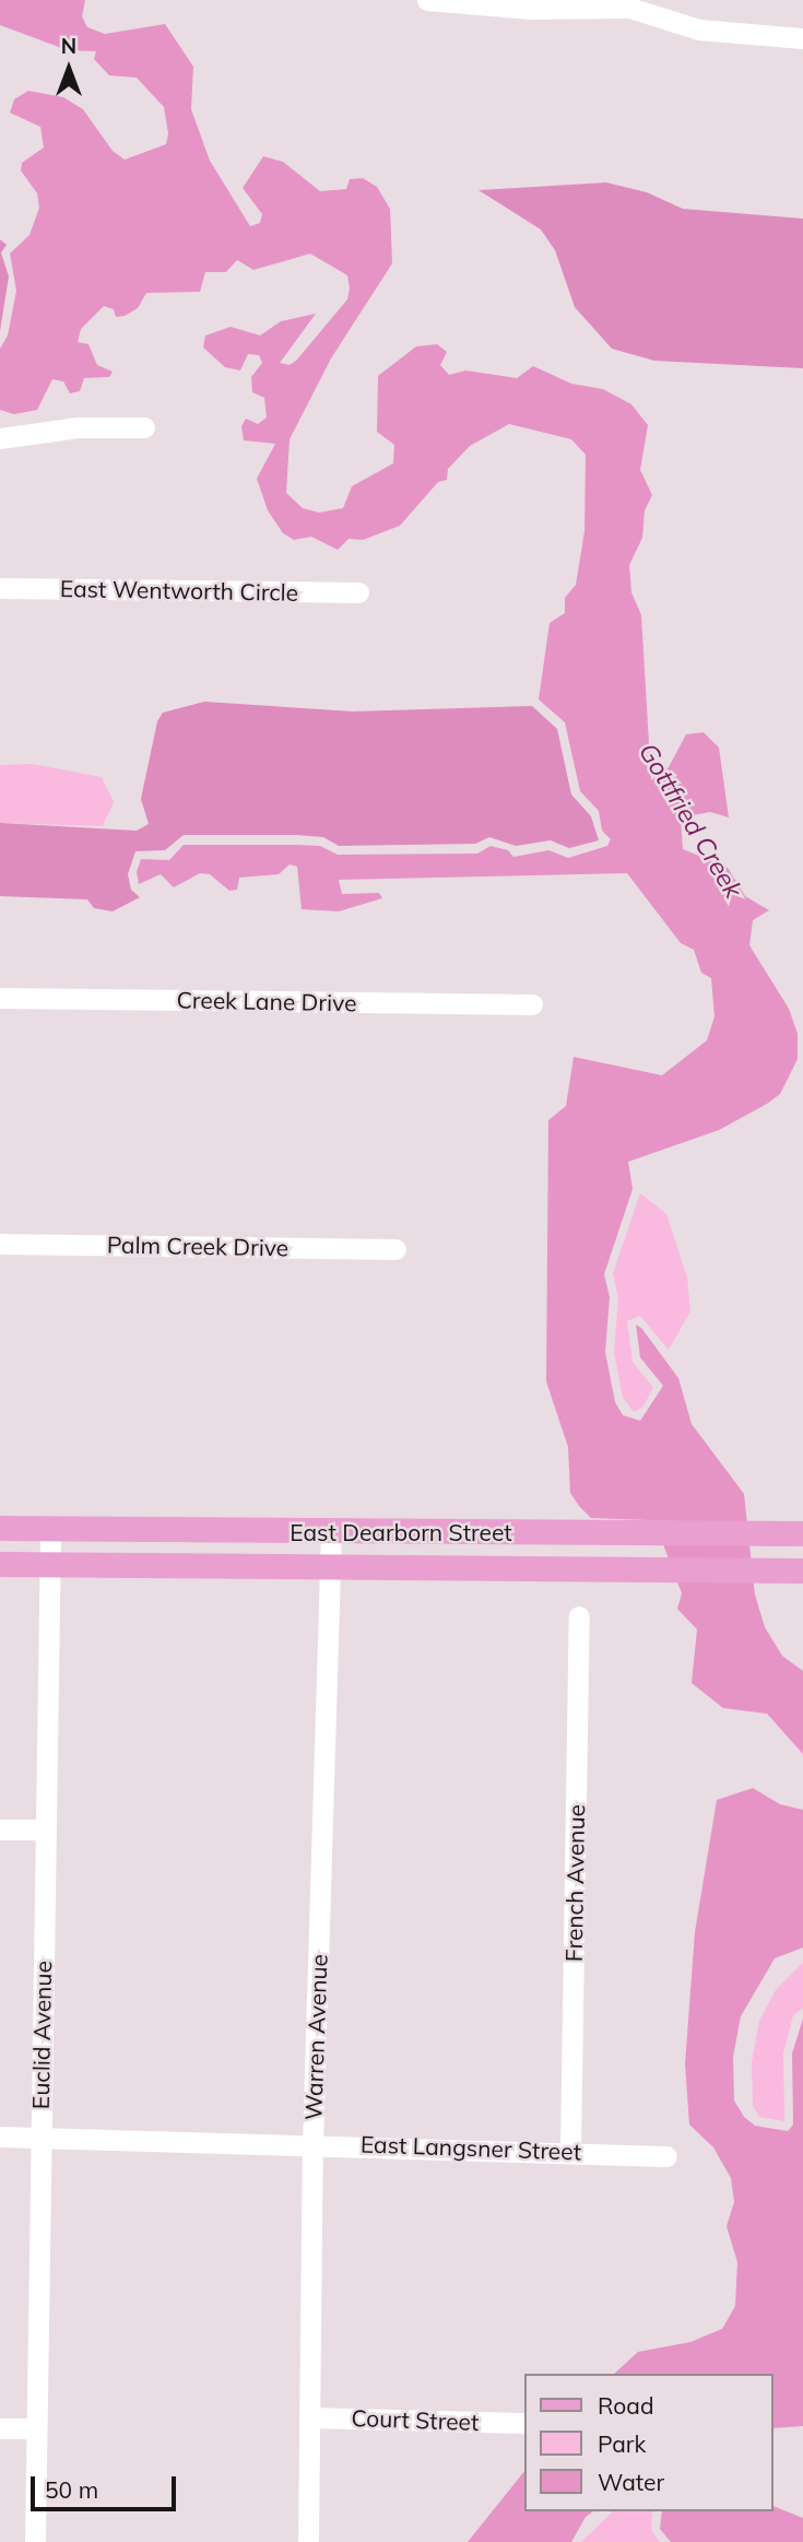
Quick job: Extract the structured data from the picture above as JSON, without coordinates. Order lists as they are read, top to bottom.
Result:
{
  "streets": {
    "main road": ["East Dearborn Street"],
    "street": [
      "East Wentworth Circle",
      "Creek Lane Drive",
      "Palm Creek Drive",
      "French Avenue",
      "Euclid Avenue",
      "Warren Avenue",
      "East Langsner Street",
      "Court Street"
    ]
  },
  "crossings": [
    ["East Dearborn Street", "Euclid Avenue"],
    ["East Dearborn Street", "Warren Avenue"],
    ["French Avenue", "East Langsner Street"],
    ["Euclid Avenue", "East Langsner Street"],
    ["Warren Avenue", "East Langsner Street"],
    ["Warren Avenue", "Court Street"]
  ],
  "water": ["Gottfried Creek"],
  "legend": ["Road", "Park", "Water"],
  "scale_bar": "50 m",
  "north": "top"
}
